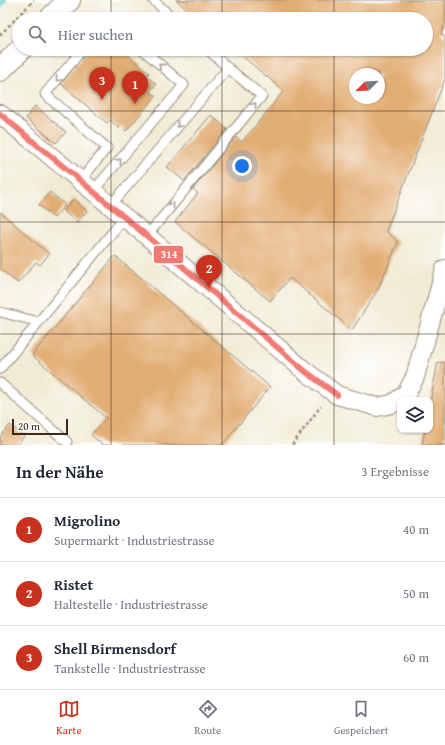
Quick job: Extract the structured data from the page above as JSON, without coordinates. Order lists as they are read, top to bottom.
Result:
{
  "lines": ["transit line 314"],
  "scale_bar": "20 m",
  "north": "bottom left",
  "page": {
    "search": "Hier suchen",
    "pins": ["3", "1", "2"],
    "scale": "20 m",
    "heading": ["In der Nähe", "3 Ergebnisse"],
    "list": [
      {
        "mark": "1",
        "name": "Migrolino",
        "note": "Supermarkt · Industriestrasse",
        "value": "40 m"
      },
      {
        "mark": "2",
        "name": "Ristet",
        "note": "Haltestelle · Industriestrasse",
        "value": "50 m"
      },
      {
        "mark": "3",
        "name": "Shell Birmensdorf",
        "note": "Tankstelle · Industriestrasse",
        "value": "60 m"
      }
    ],
    "nav": ["Karte", "Route", "Gespeichert"]
  }
}
